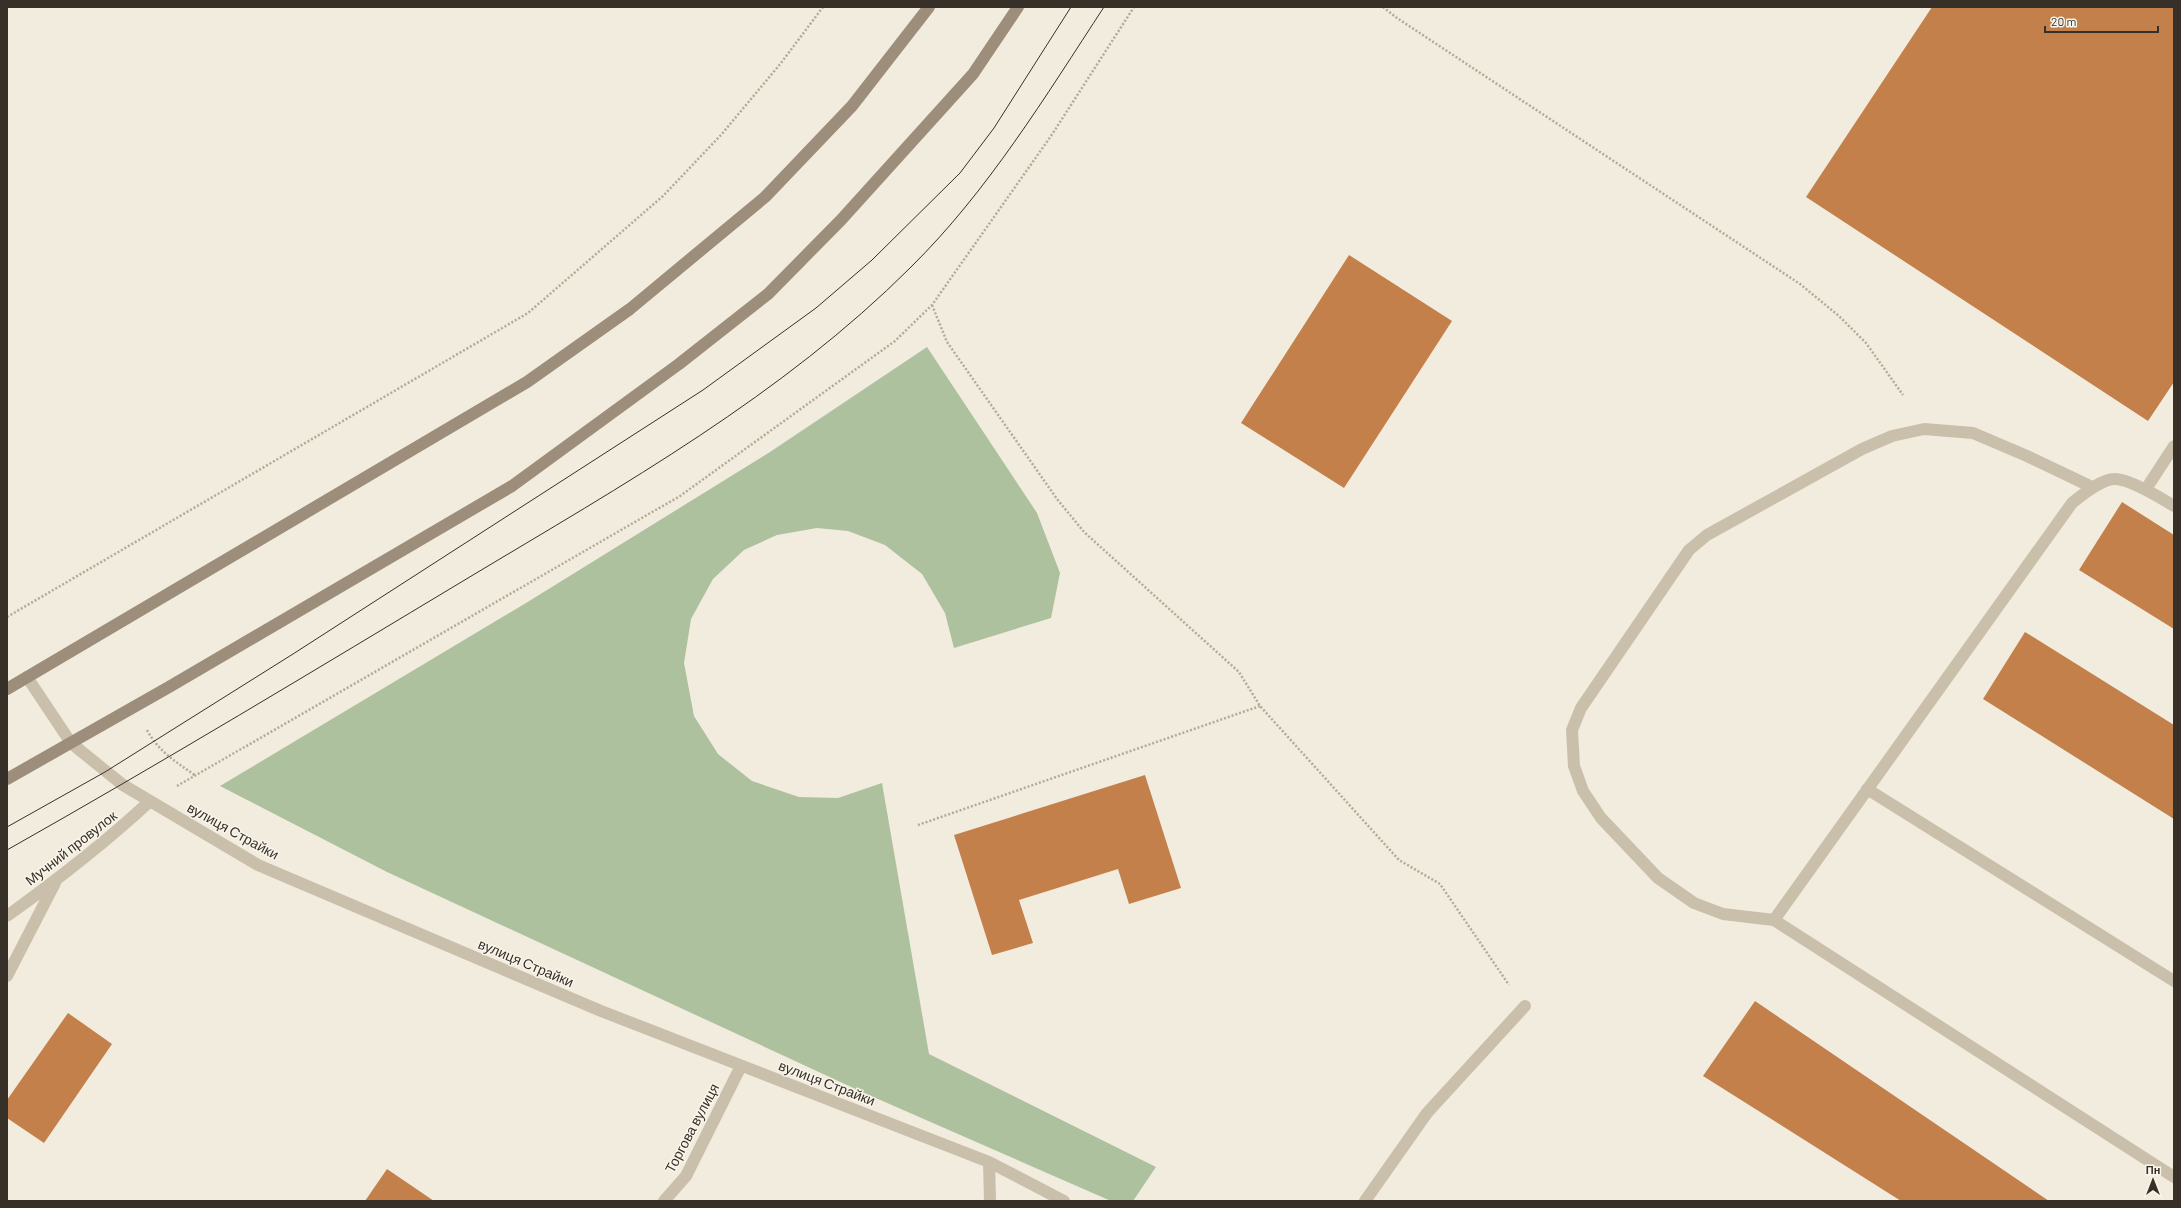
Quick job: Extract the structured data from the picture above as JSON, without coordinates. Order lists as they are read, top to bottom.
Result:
{
  "streets": {
    "street": ["вулиця Страйки", "Мучний провулок", "Торгова вулиця"]
  },
  "crossings": [
    ["вулиця Страйки", "Мучний провулок"],
    ["вулиця Страйки", "Торгова вулиця"]
  ],
  "scale_bar": "20 m",
  "north": "top"
}
